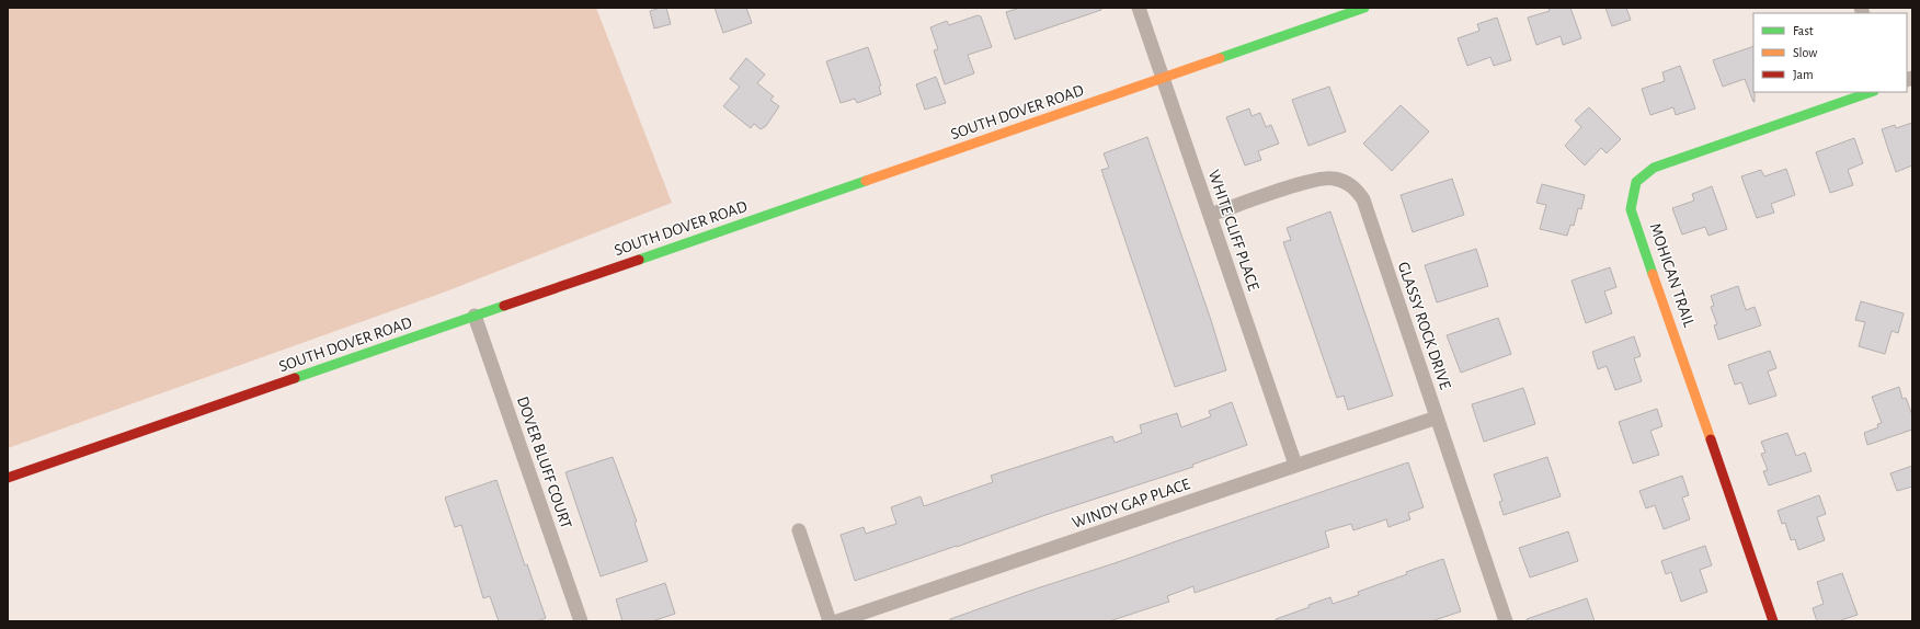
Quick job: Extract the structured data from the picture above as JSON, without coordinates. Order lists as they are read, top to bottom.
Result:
{
  "streets": {
    "street": [
      "SOUTH DOVER ROAD",
      "WHITE CLIFF PLACE",
      "MOHICAN TRAIL",
      "GLASSY ROCK DRIVE",
      "DOVER BLUFF COURT",
      "WINDY GAP PLACE"
    ]
  },
  "crossings": [
    ["SOUTH DOVER ROAD", "WHITE CLIFF PLACE"],
    ["SOUTH DOVER ROAD", "DOVER BLUFF COURT"],
    ["WHITE CLIFF PLACE", "GLASSY ROCK DRIVE"],
    ["WHITE CLIFF PLACE", "WINDY GAP PLACE"],
    ["GLASSY ROCK DRIVE", "WINDY GAP PLACE"]
  ],
  "legend": ["Fast", "Slow", "Jam"]
}
